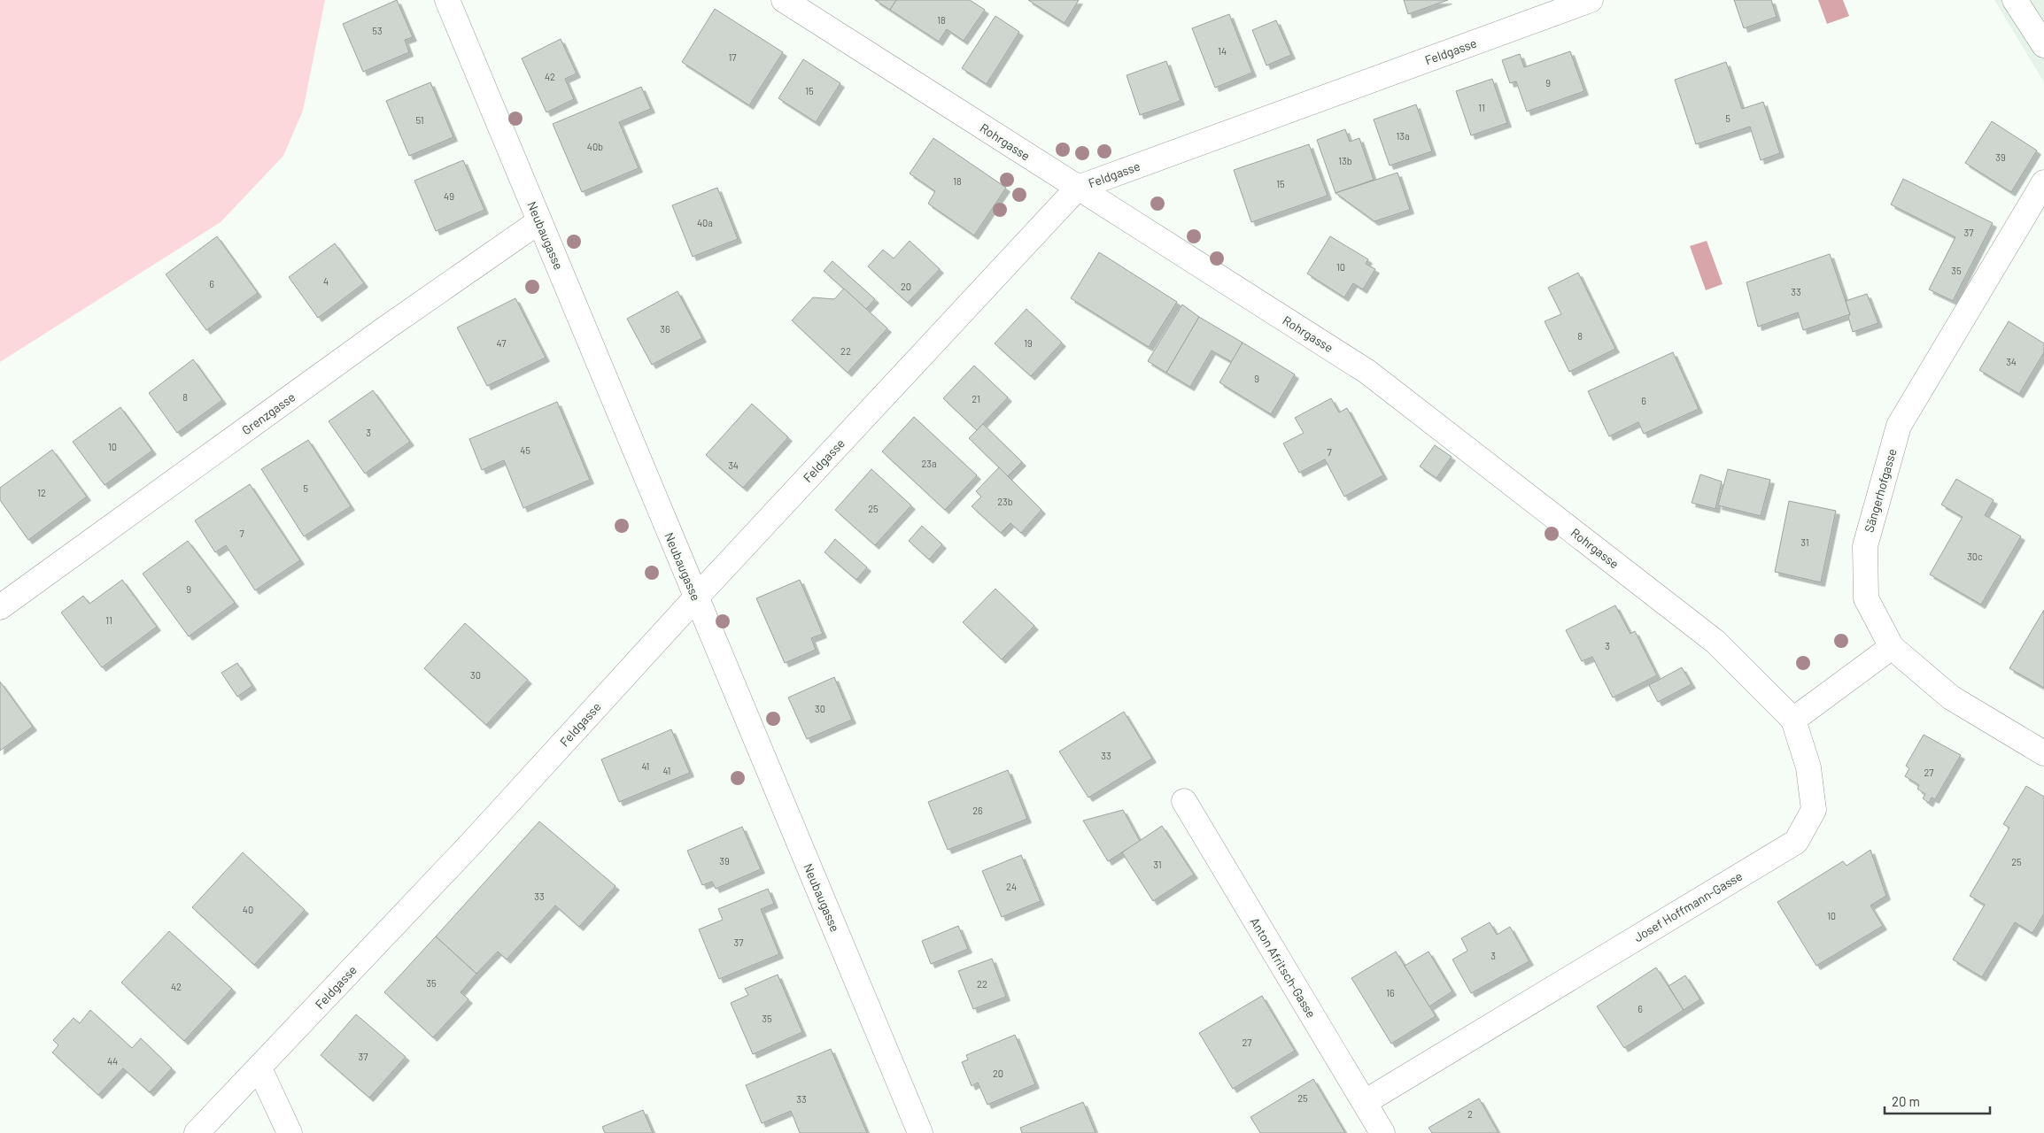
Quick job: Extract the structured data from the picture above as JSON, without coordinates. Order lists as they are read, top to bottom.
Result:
{
  "streets": {
    "street": [
      "Feldgasse",
      "Rohrgasse",
      "Neubaugasse",
      "Grenzgasse",
      "Sängerhofgasse",
      "Josef Hoffmann-Gasse",
      "Anton Afritsch-Gasse"
    ]
  },
  "crossings": [
    ["Feldgasse", "Rohrgasse"],
    ["Feldgasse", "Neubaugasse"],
    ["Rohrgasse", "Josef Hoffmann-Gasse"],
    ["Neubaugasse", "Grenzgasse"],
    ["Josef Hoffmann-Gasse", "Anton Afritsch-Gasse"]
  ],
  "house_numbers": [
    "18",
    "53",
    "14",
    "17",
    "42",
    "9",
    "15",
    "11",
    "5",
    "51",
    "13a",
    "40b",
    "39",
    "13b",
    "18",
    "15",
    "49",
    "40a",
    "37",
    "10",
    "35",
    "4",
    "6",
    "20",
    "33",
    "36",
    "8",
    "47",
    "19",
    "22",
    "34",
    "9",
    "8",
    "21",
    "6",
    "3",
    "10",
    "45",
    "7",
    "23a",
    "34",
    "5",
    "12",
    "23b",
    "25",
    "7",
    "31",
    "30c",
    "9",
    "11",
    "3",
    "30",
    "30",
    "33",
    "41",
    "41",
    "27",
    "26",
    "39",
    "25",
    "31",
    "24",
    "33",
    "40",
    "10",
    "37",
    "3",
    "35",
    "22",
    "42",
    "16",
    "6",
    "35",
    "27",
    "37",
    "44",
    "20",
    "25",
    "33",
    "2"
  ],
  "scale_bar": "20 m"
}
